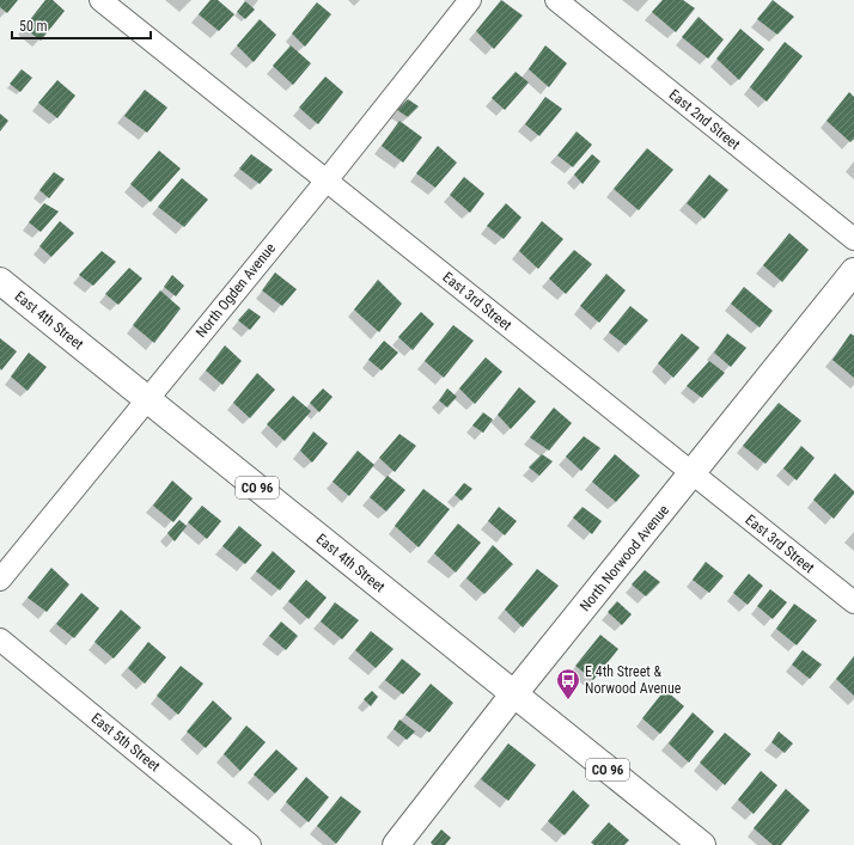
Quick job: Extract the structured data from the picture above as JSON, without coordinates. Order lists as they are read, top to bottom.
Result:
{
  "streets": {
    "main road": ["East 4th Street", "CO 96", "North Norwood Avenue"],
    "street": [
      "East 2nd Street",
      "North Ogden Avenue",
      "East 3rd Street",
      "East 5th Street"
    ]
  },
  "crossings": [
    ["North Ogden Avenue", "East 3rd Street"],
    ["North Ogden Avenue", "East 4th Street"],
    ["East 3rd Street", "North Norwood Avenue"],
    ["East 4th Street", "North Norwood Avenue"]
  ],
  "places": {
    "bus stop": ["E 4th Street & Norwood Avenue"]
  },
  "scale_bar": "50 m"
}
